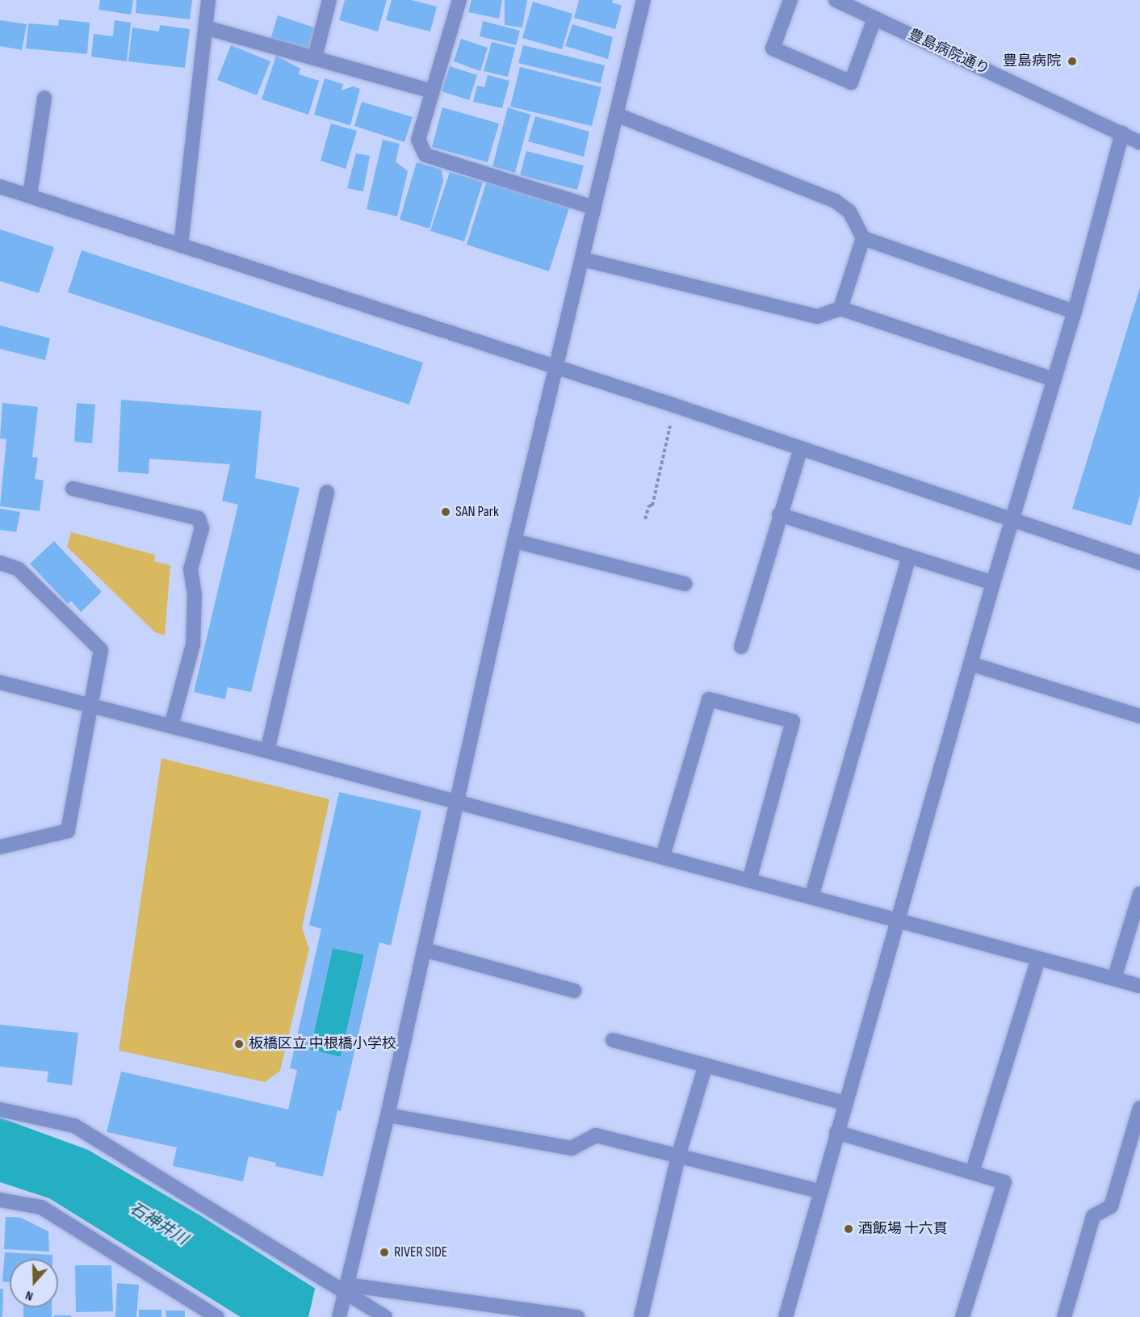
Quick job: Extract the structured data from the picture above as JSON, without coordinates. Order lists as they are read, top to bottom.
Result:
{
  "streets": {
    "street": ["豊島病院通り"]
  },
  "water": ["石神井川"],
  "places": [
    "豊島病院",
    "SAN Park",
    "板橋区立 中根橋小学校",
    "酒飯場 十六貫",
    "RIVER SIDE"
  ],
  "north": "bottom"
}
